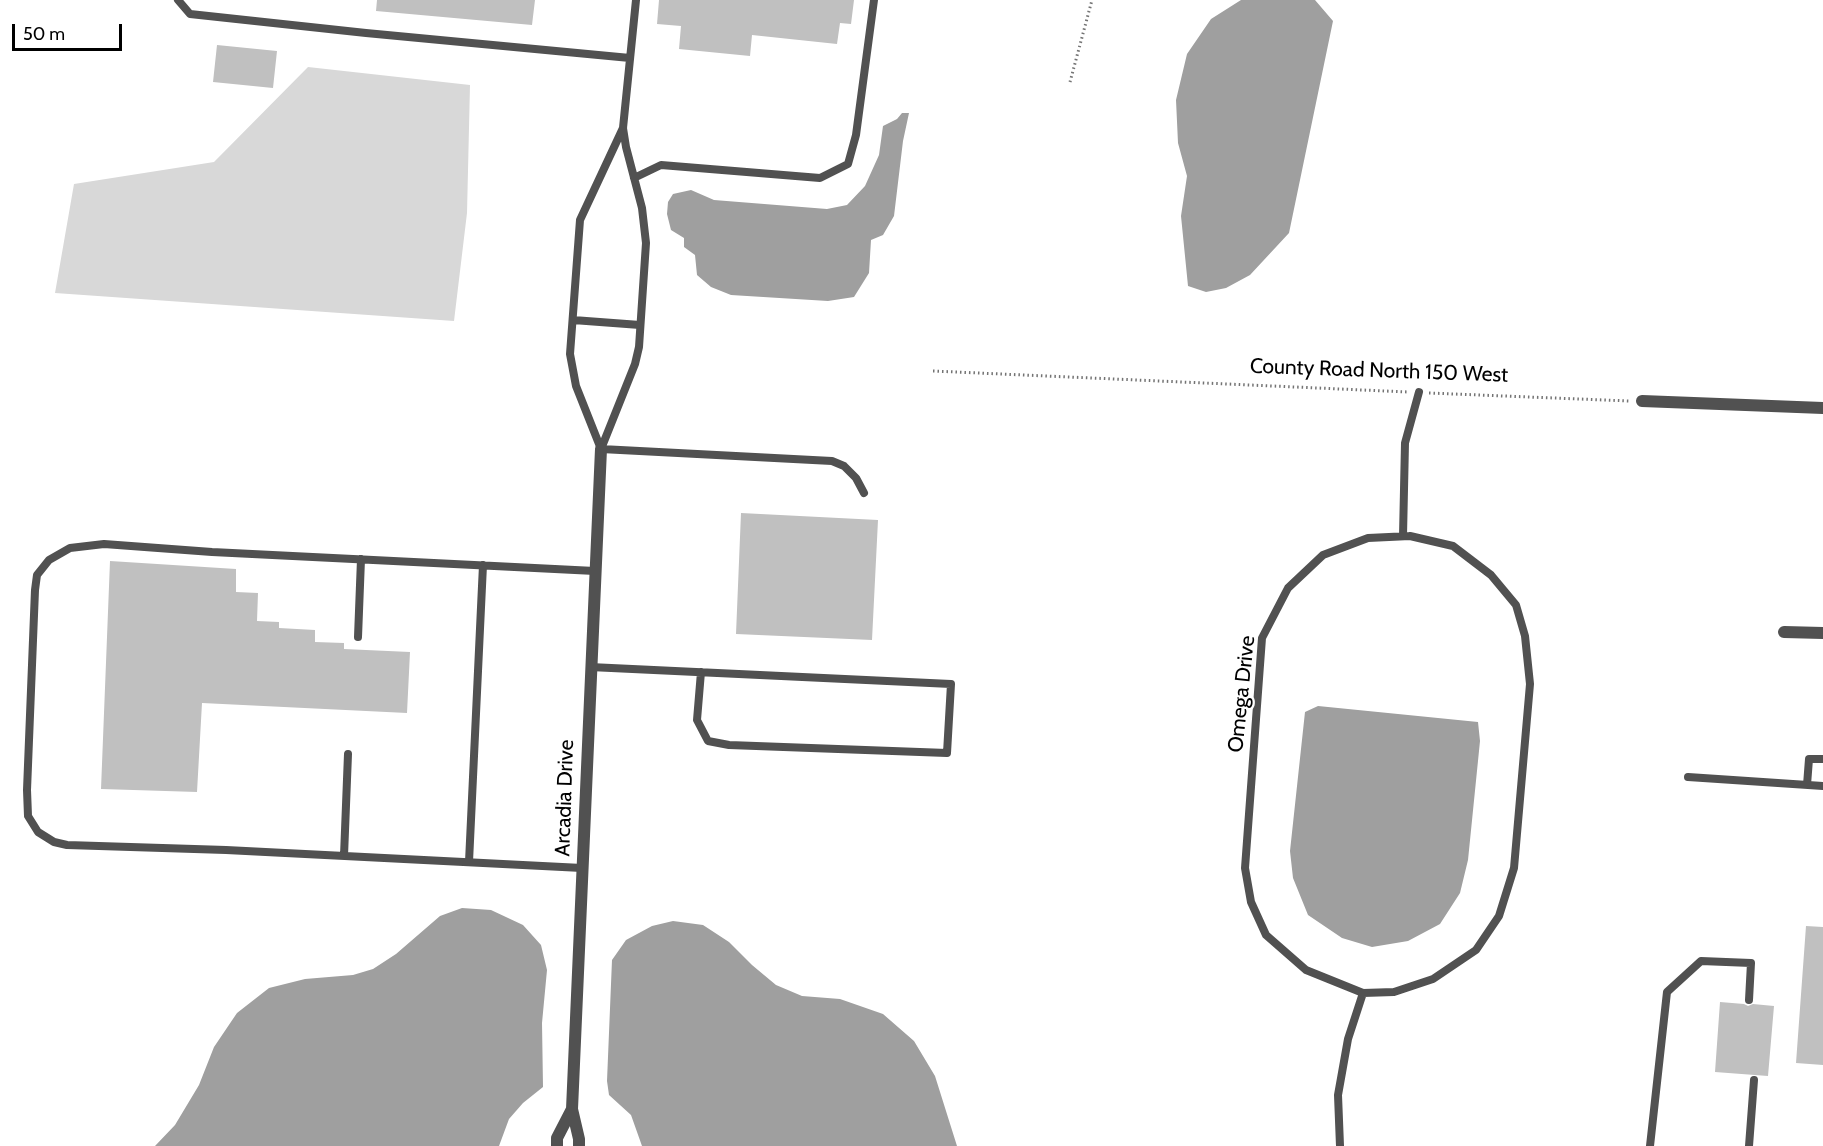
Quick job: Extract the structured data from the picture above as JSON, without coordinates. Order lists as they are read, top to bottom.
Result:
{
  "streets": {
    "street": ["Arcadia Drive"],
    "lane": ["Omega Drive"],
    "path": ["County Road North 150 West"]
  },
  "scale_bar": "50 m"
}
